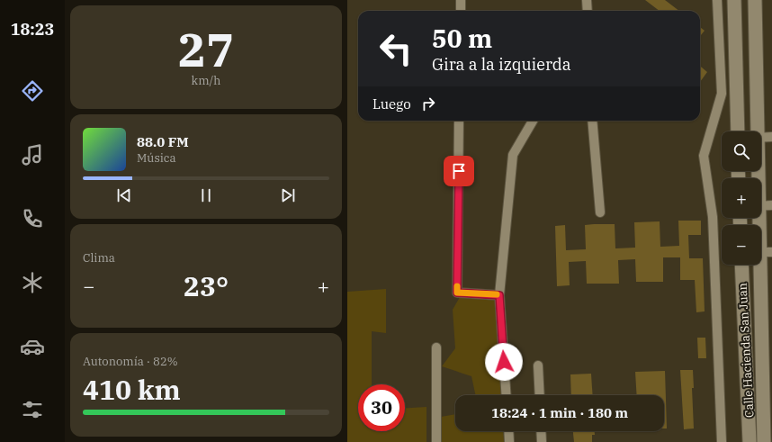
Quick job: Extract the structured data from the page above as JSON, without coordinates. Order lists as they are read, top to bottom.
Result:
{
  "streets": {
    "main road": ["Calle Hacienda San Juan"]
  },
  "page": {
    "tabs": "18:23",
    "tile": [
      ["27", "km/h"],
      "Clima",
      ["Autonomía · 82%", "410 km"]
    ],
    "turn": ["50 m", "Gira a la izquierda"],
    "then": "Luego",
    "song": ["88.0 FM", "Música"],
    "map_buttons": ["+", "−"],
    "heat": ["−", "23°", "+"],
    "limit": "30",
    "trip": "18:24 · 1 min · 180 m"
  }
}
